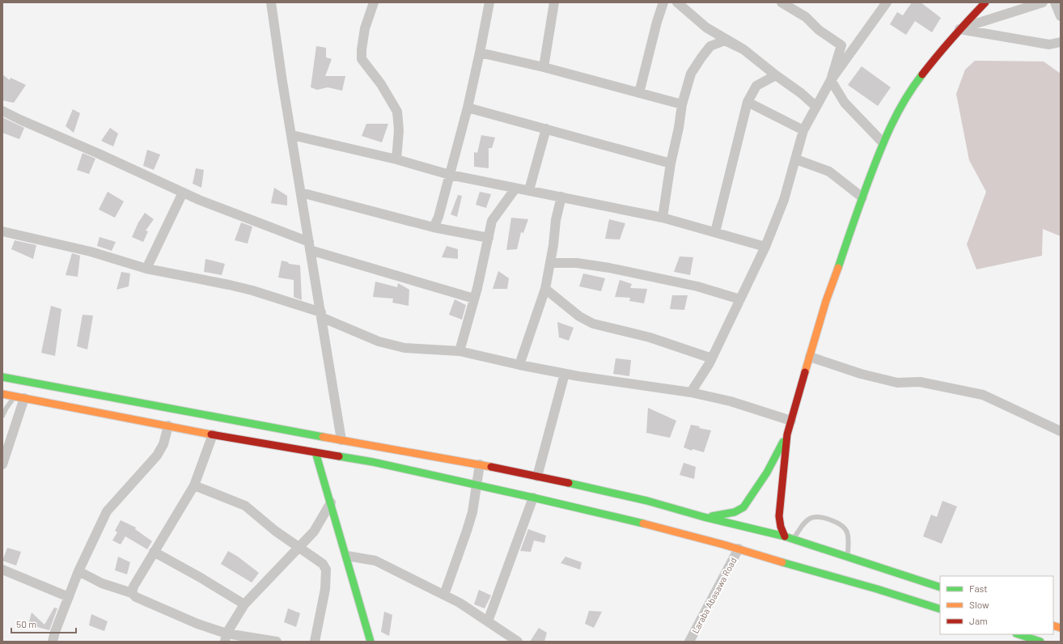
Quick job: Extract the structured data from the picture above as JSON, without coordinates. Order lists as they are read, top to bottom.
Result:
{
  "streets": {
    "street": ["Laraba Abasawa Road"]
  },
  "legend": ["Fast", "Slow", "Jam"],
  "scale_bar": "50 m"
}
